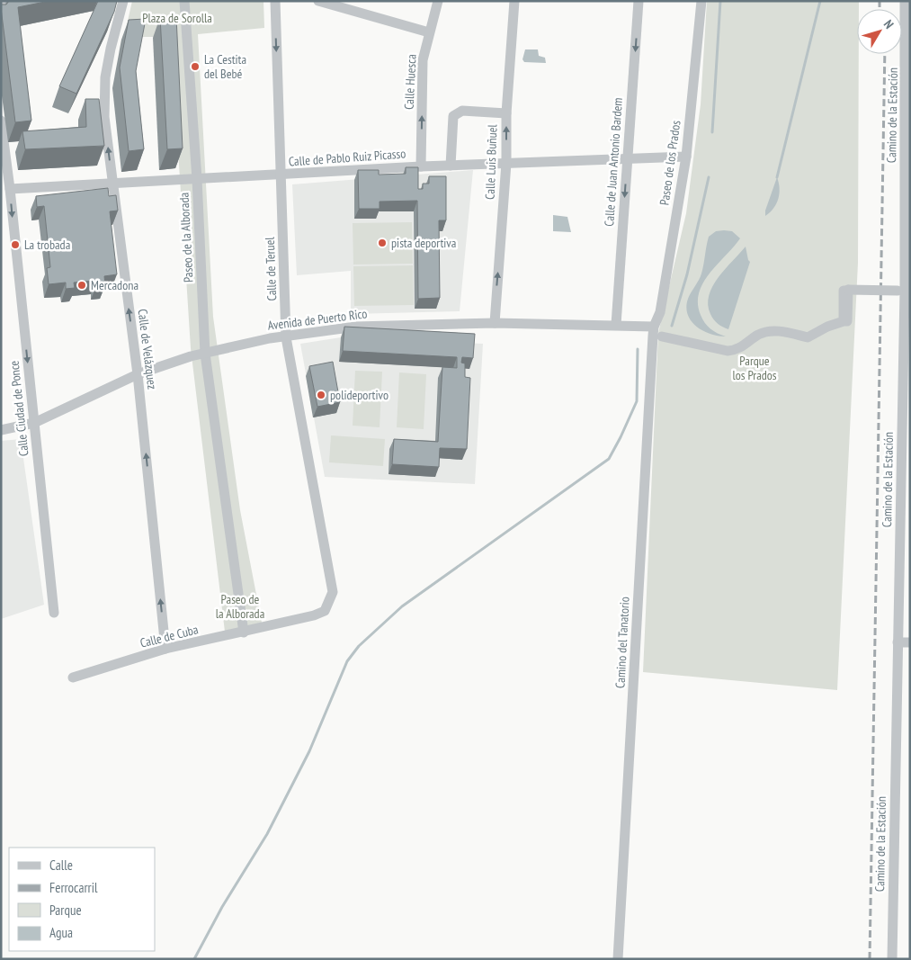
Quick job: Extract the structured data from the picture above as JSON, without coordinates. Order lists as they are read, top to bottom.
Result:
{
  "streets": {
    "street": [
      "Calle Huesca",
      "Camino de la Estación",
      "Calle de Pablo Ruiz Picasso",
      "Calle Luis Buñuel",
      "Calle de Juan Antonio Bardem",
      "Paseo de los Prados",
      "Paseo de la Alborada",
      "Calle de Teruel",
      "Avenida de Puerto Rico",
      "Calle de Velázquez",
      "Calle Ciudad de Ponce",
      "Calle de Cuba",
      "Camino del Tanatorio"
    ]
  },
  "crossings": [
    ["Calle Huesca", "Calle de Pablo Ruiz Picasso"],
    ["Calle de Pablo Ruiz Picasso", "Calle Luis Buñuel"],
    ["Calle de Pablo Ruiz Picasso", "Calle de Juan Antonio Bardem"],
    ["Calle de Pablo Ruiz Picasso", "Paseo de los Prados"],
    ["Calle de Pablo Ruiz Picasso", "Paseo de la Alborada"],
    ["Calle de Pablo Ruiz Picasso", "Calle de Teruel"],
    ["Calle de Pablo Ruiz Picasso", "Calle de Velázquez"],
    ["Calle de Pablo Ruiz Picasso", "Calle Ciudad de Ponce"],
    ["Calle Luis Buñuel", "Avenida de Puerto Rico"],
    ["Calle de Juan Antonio Bardem", "Avenida de Puerto Rico"],
    ["Paseo de los Prados", "Avenida de Puerto Rico"],
    ["Paseo de los Prados", "Camino del Tanatorio"],
    ["Paseo de la Alborada", "Avenida de Puerto Rico"],
    ["Paseo de la Alborada", "Calle de Cuba"],
    ["Calle de Teruel", "Avenida de Puerto Rico"],
    ["Calle de Teruel", "Calle de Cuba"],
    ["Avenida de Puerto Rico", "Calle de Velázquez"],
    ["Avenida de Puerto Rico", "Calle Ciudad de Ponce"],
    ["Avenida de Puerto Rico", "Camino del Tanatorio"],
    ["Calle de Velázquez", "Calle de Cuba"]
  ],
  "one_way": [
    "Calle Huesca",
    "Calle Luis Buñuel",
    "Calle de Juan Antonio Bardem",
    "Calle de Velázquez",
    "Calle Ciudad de Ponce"
  ],
  "parks": ["Plaza de Sorolla", "Parque los Prados", "Paseo de la Alborada"],
  "places": [
    "La Cestita del Bebé",
    "pista deportiva",
    "La trobada",
    "Mercadona",
    "polideportivo"
  ],
  "legend": [
    "Calle",
    "Ferrocarril",
    "Parque",
    "Agua"
  ],
  "north": "top right"
}
